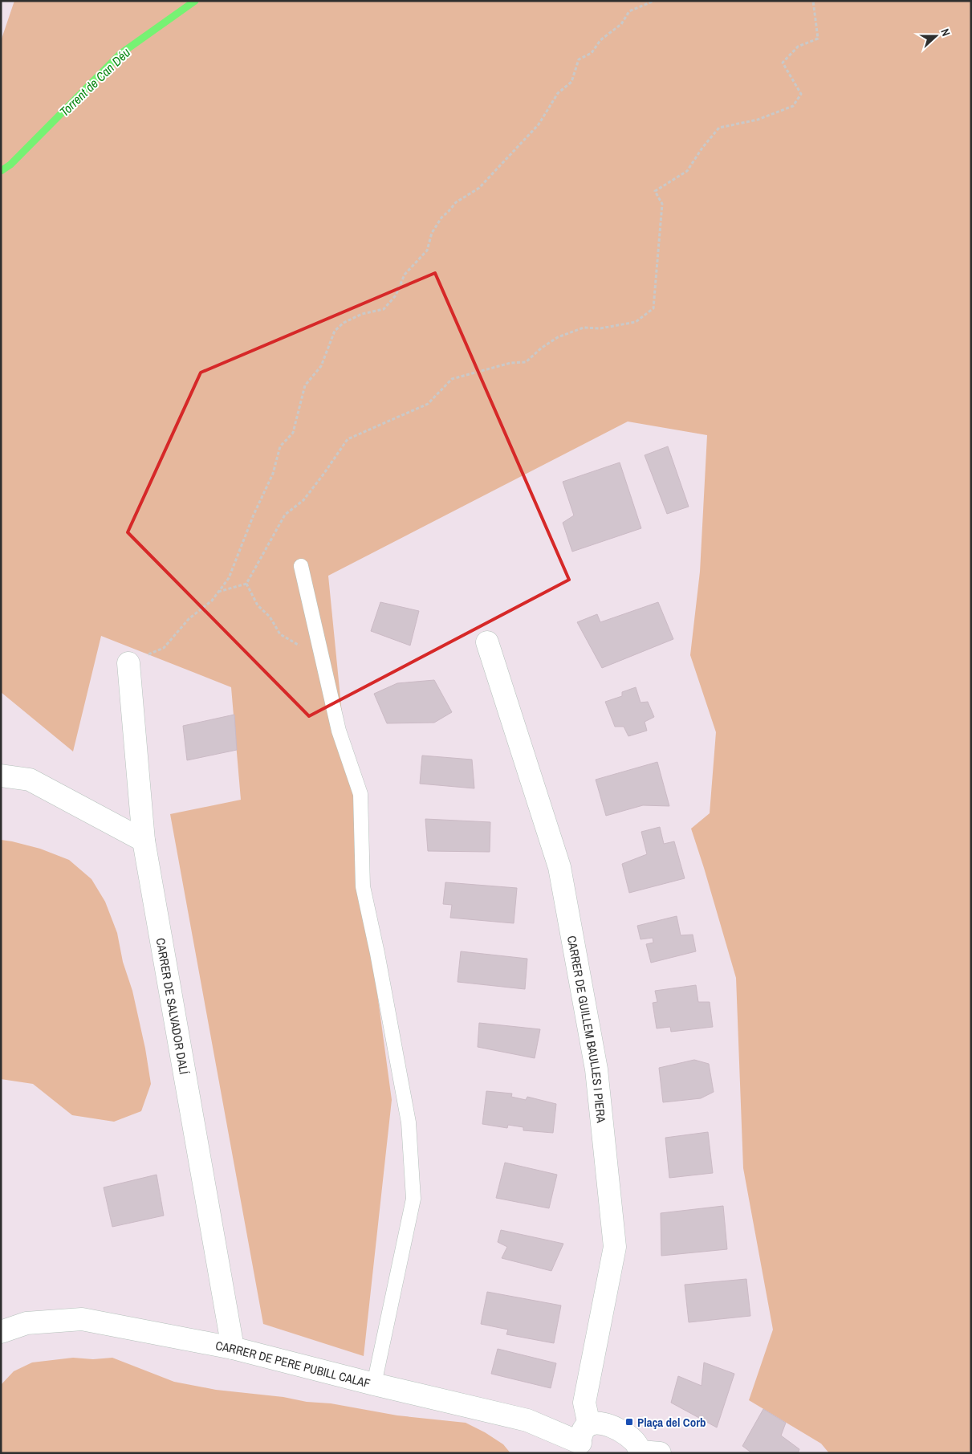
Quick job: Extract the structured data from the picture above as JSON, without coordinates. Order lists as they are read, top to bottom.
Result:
{
  "streets": {
    "street": ["CARRER DE SALVADOR DALÍ", "CARRER DE GUILLEM BAULLES I PIERA", "CARRER DE PERE PUBILL CALAF"]
  },
  "crossings": [
    ["CARRER DE SALVADOR DALÍ", "CARRER DE PERE PUBILL CALAF"],
    ["CARRER DE GUILLEM BAULLES I PIERA", "CARRER DE PERE PUBILL CALAF"]
  ],
  "water": ["Torrent de Can Déu"],
  "places": {
    "transit": ["Plaça del Corb"]
  },
  "north": "right"
}
